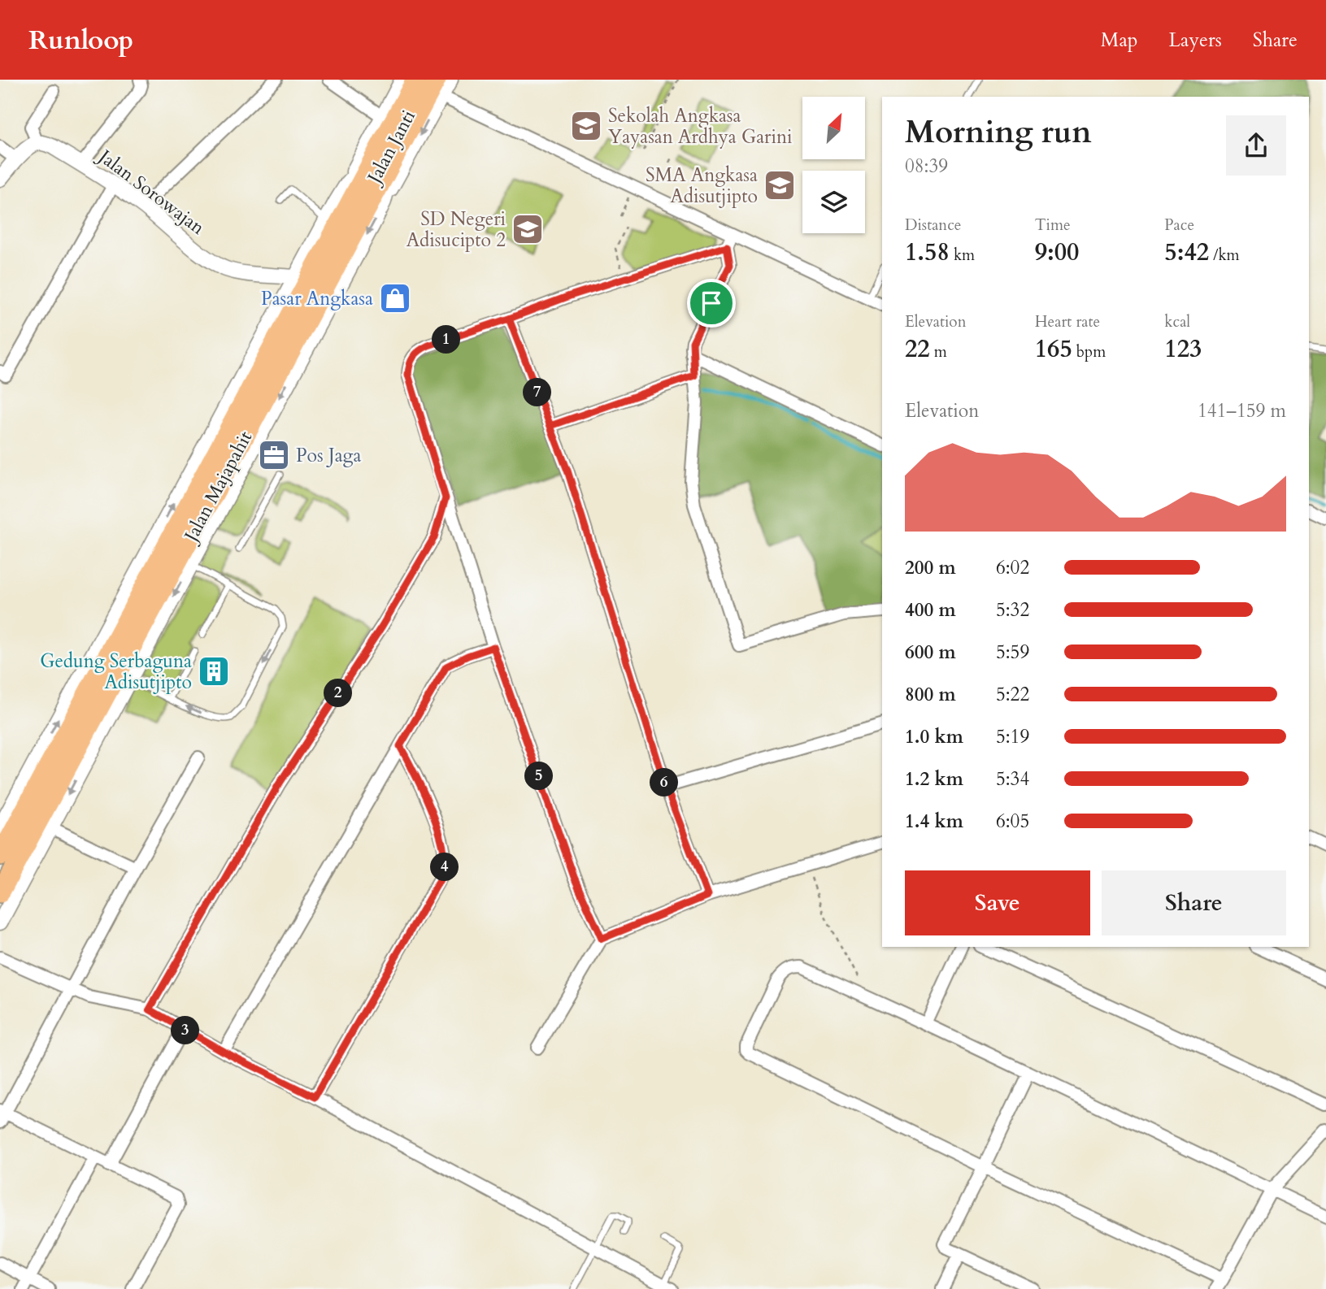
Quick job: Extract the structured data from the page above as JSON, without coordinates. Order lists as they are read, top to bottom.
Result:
{
  "streets": {
    "highway": ["Jalan Majapahit"],
    "street": ["Jalan Janti", "Jalan Sorowajan"]
  },
  "crossings": [
    ["Jalan Janti", "Jalan Majapahit"]
  ],
  "places": {
    "school or university": ["Sekolah Angkasa Yayasan Ardhya Garini", "SMA Angkasa Adisutjipto", "SD Negeri Adisucipto 2"],
    "shop": ["Pasar Angkasa"],
    "office": ["Pos Jaga"],
    "building": ["Gedung Serbaguna Adisutjipto"]
  },
  "north": "top right",
  "page": {
    "header": "Runloop",
    "nav": ["Map", "Layers", "Share"],
    "heading": ["Morning run", "08:39"],
    "stats": [
      ["Distance", "1.58 km"],
      ["Time", "9:00"],
      ["Pace", "5:42 /km"],
      ["Elevation", "22 m"],
      ["Heart rate", "165 bpm"],
      ["kcal", "123"]
    ],
    "pins": [
      "1",
      "7",
      "2",
      "5",
      "6",
      "4",
      "3"
    ],
    "chart": ["Elevation", "141–159 m"],
    "list": [
      {
        "name": "200 m",
        "note": "6:02"
      },
      {
        "name": "400 m",
        "note": "5:32"
      },
      {
        "name": "600 m",
        "note": "5:59"
      },
      {
        "name": "800 m",
        "note": "5:22"
      },
      {
        "name": "1.0 km",
        "note": "5:19"
      },
      {
        "name": "1.2 km",
        "note": "5:34"
      },
      {
        "name": "1.4 km",
        "note": "6:05"
      }
    ],
    "buttons": ["Save", "Share"]
  }
}
